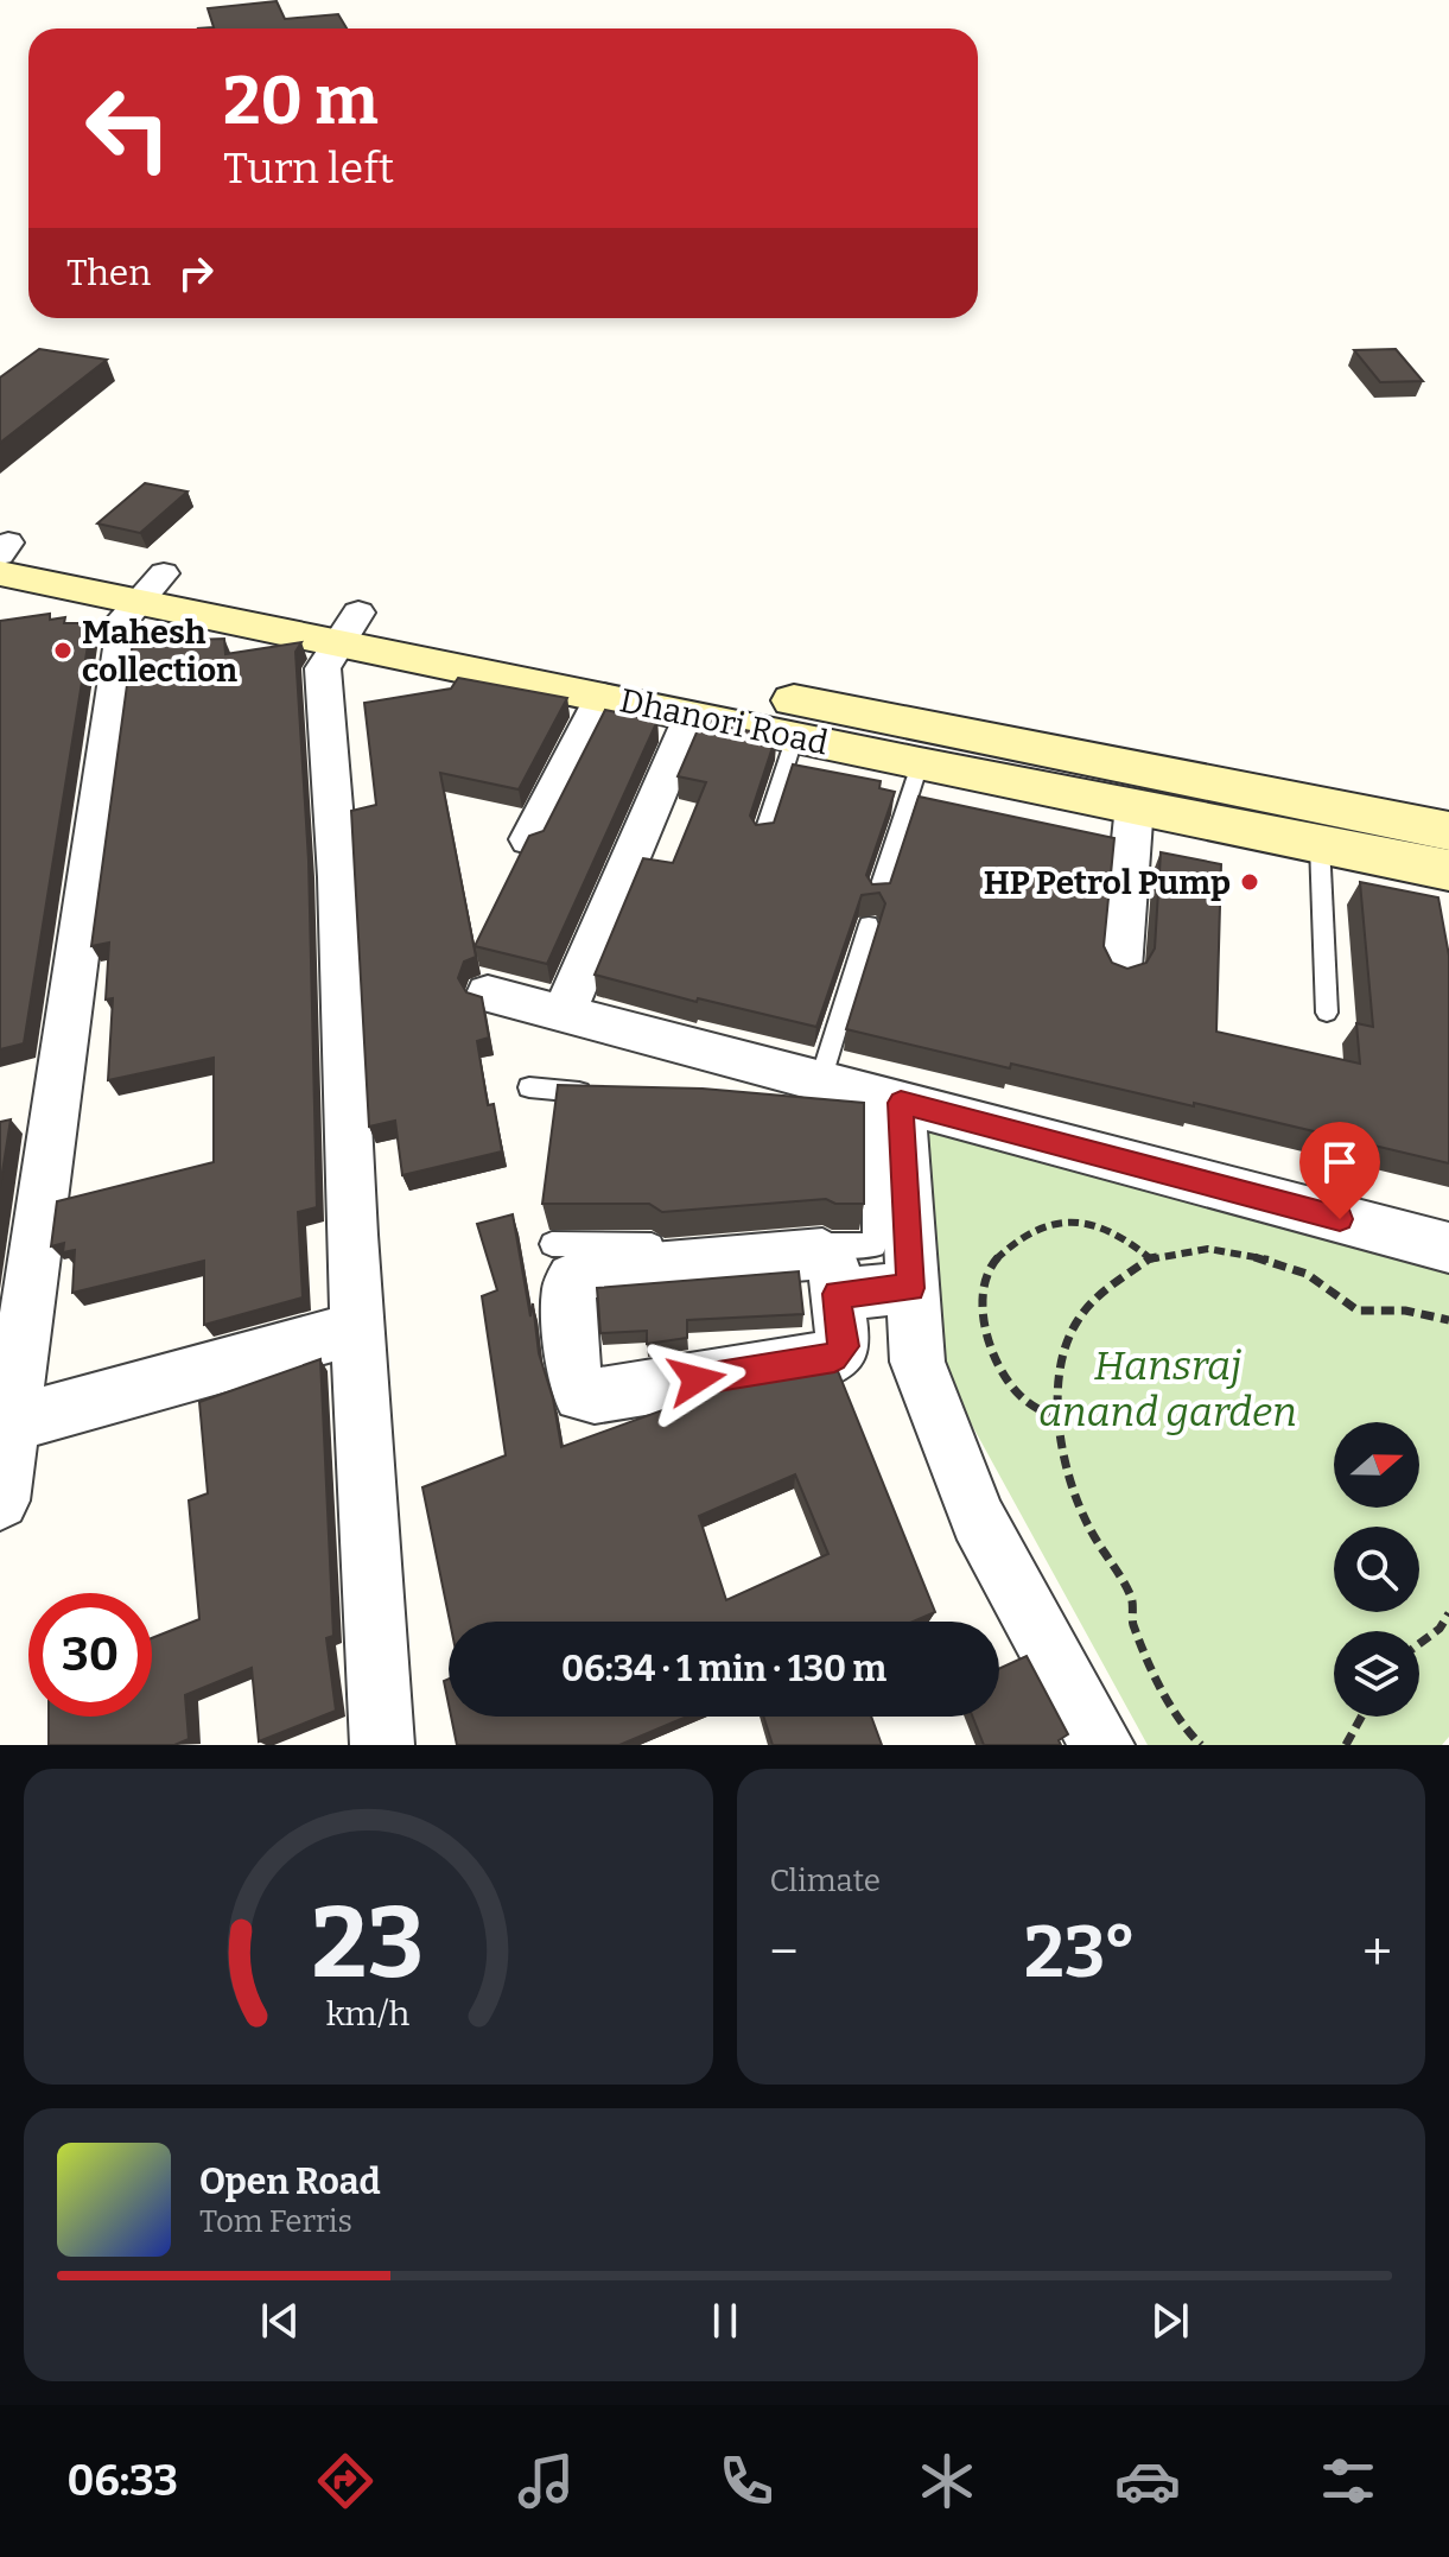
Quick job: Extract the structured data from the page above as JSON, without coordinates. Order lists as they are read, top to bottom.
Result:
{
  "streets": {
    "main road": ["Dhanori Road"]
  },
  "parks": ["Hansraj anand garden"],
  "places": ["Mahesh collection", "HP Petrol Pump"],
  "north": "right",
  "page": {
    "turn": ["20 m", "Turn left"],
    "then": "Then",
    "limit": "30",
    "trip": "06:34 · 1 min · 130 m",
    "tile": "Climate",
    "heat": ["−", "23°", "+"],
    "song": ["Open Road", "Tom Ferris"],
    "tabs": "06:33",
    "gauge": ["23", "km/h"]
  }
}
